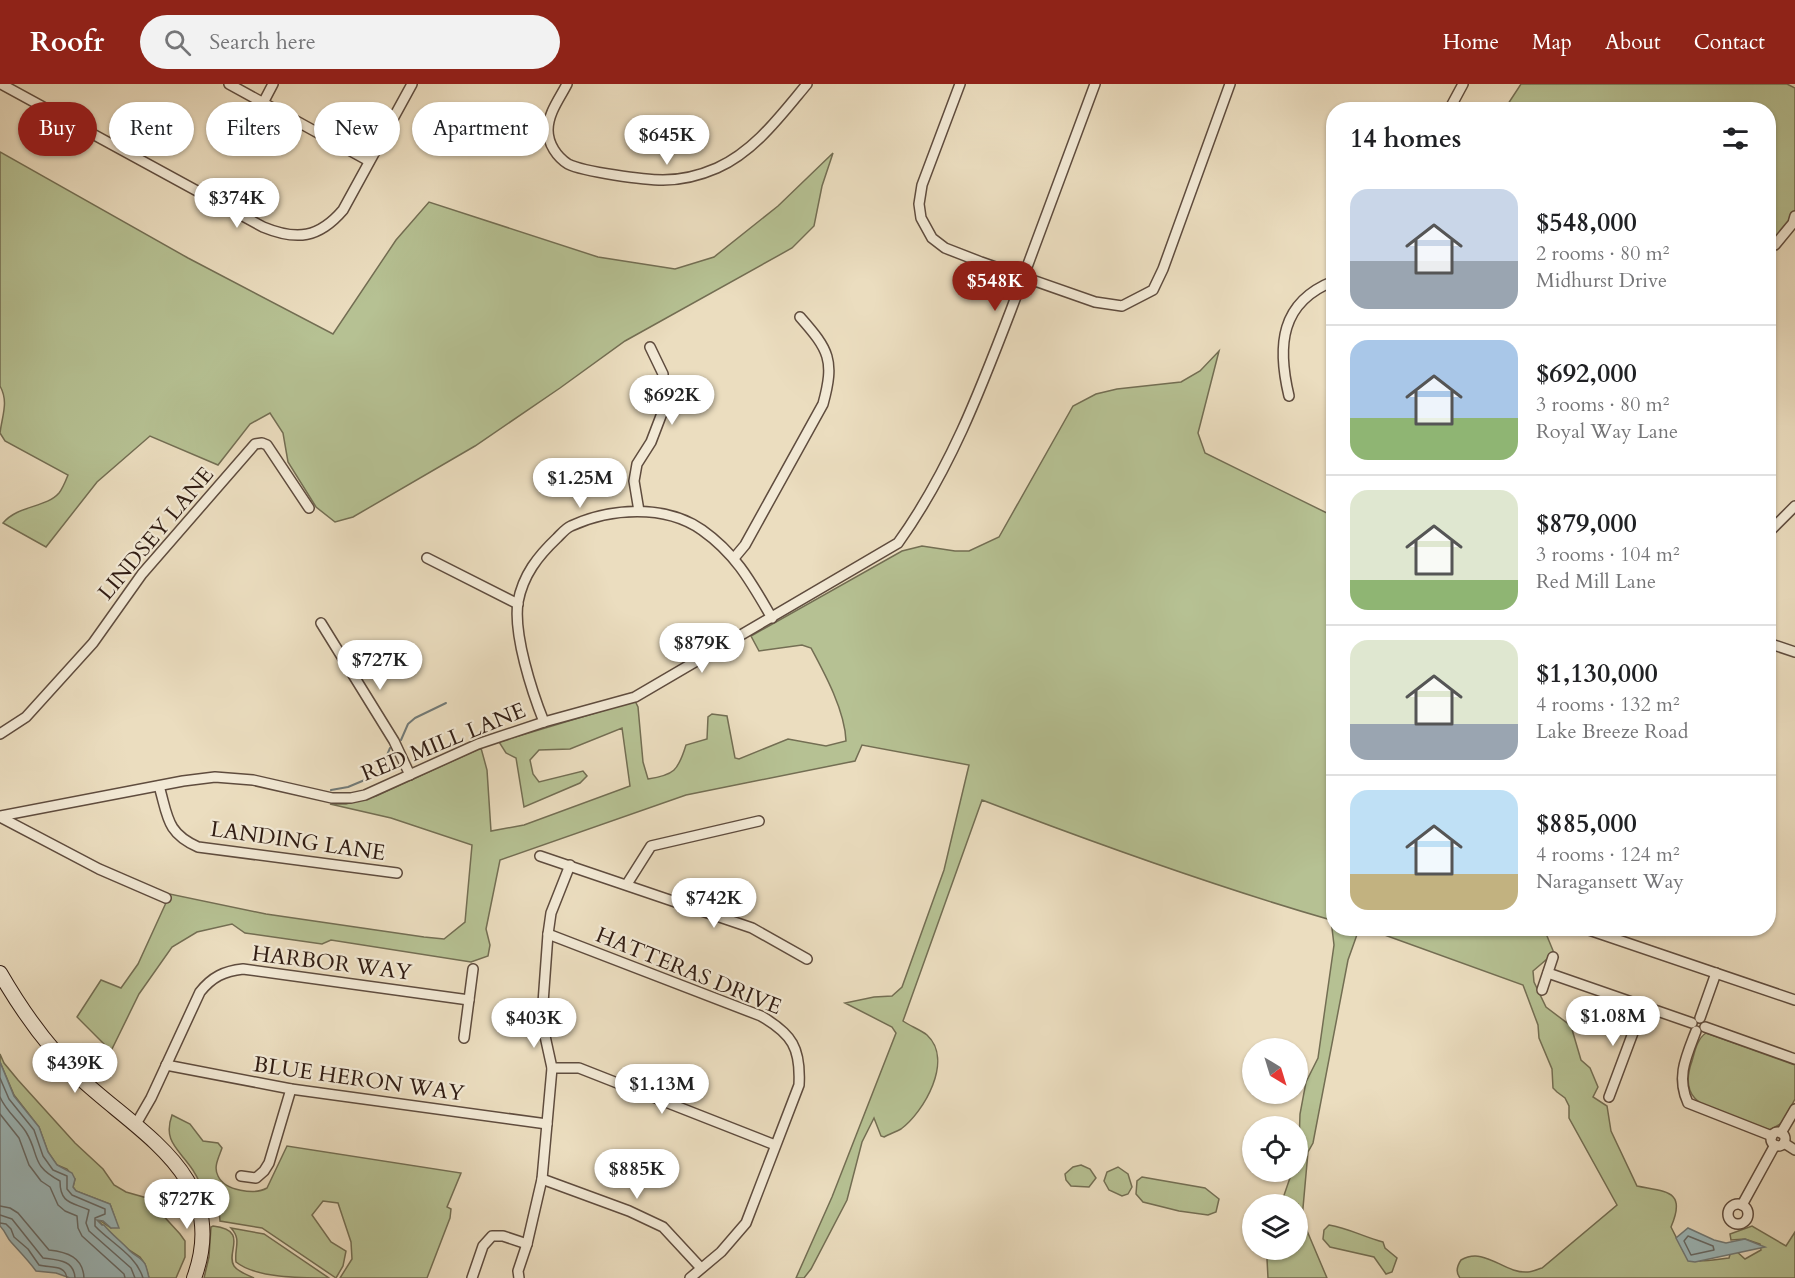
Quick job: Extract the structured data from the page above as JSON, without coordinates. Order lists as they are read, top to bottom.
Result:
{
  "streets": {
    "street": [
      "LINDSEY LANE",
      "RED MILL LANE",
      "LANDING LANE",
      "HARBOR WAY",
      "HATTERAS DRIVE",
      "BLUE HERON WAY"
    ]
  },
  "crossings": [
    ["RED MILL LANE", "LANDING LANE"],
    ["HARBOR WAY", "BLUE HERON WAY"]
  ],
  "north": "bottom right",
  "page": {
    "header": "Roofr",
    "search": "Search here",
    "nav": [
      "Home",
      "Map",
      "About",
      "Contact"
    ],
    "chip": [
      "Buy",
      "Rent",
      "Filters",
      "New",
      "Apartment"
    ],
    "heading": "14 homes",
    "price": [
      "$645K",
      "$374K",
      "$548K",
      "$692K",
      "$1.25M",
      "$879K",
      "$727K",
      "$742K",
      "$1.08M",
      "$403K",
      "$439K",
      "$1.13M",
      "$885K",
      "$727K"
    ],
    "list": [
      {
        "name": "$548,000",
        "note": "2 rooms · 80 m² · Midhurst Drive"
      },
      {
        "name": "$692,000",
        "note": "3 rooms · 80 m² · Royal Way Lane"
      },
      {
        "name": "$879,000",
        "note": "3 rooms · 104 m² · Red Mill Lane"
      },
      {
        "name": "$1,130,000",
        "note": "4 rooms · 132 m² · Lake Breeze Road"
      },
      {
        "name": "$885,000",
        "note": "4 rooms · 124 m² · Naragansett Way"
      }
    ]
  }
}
